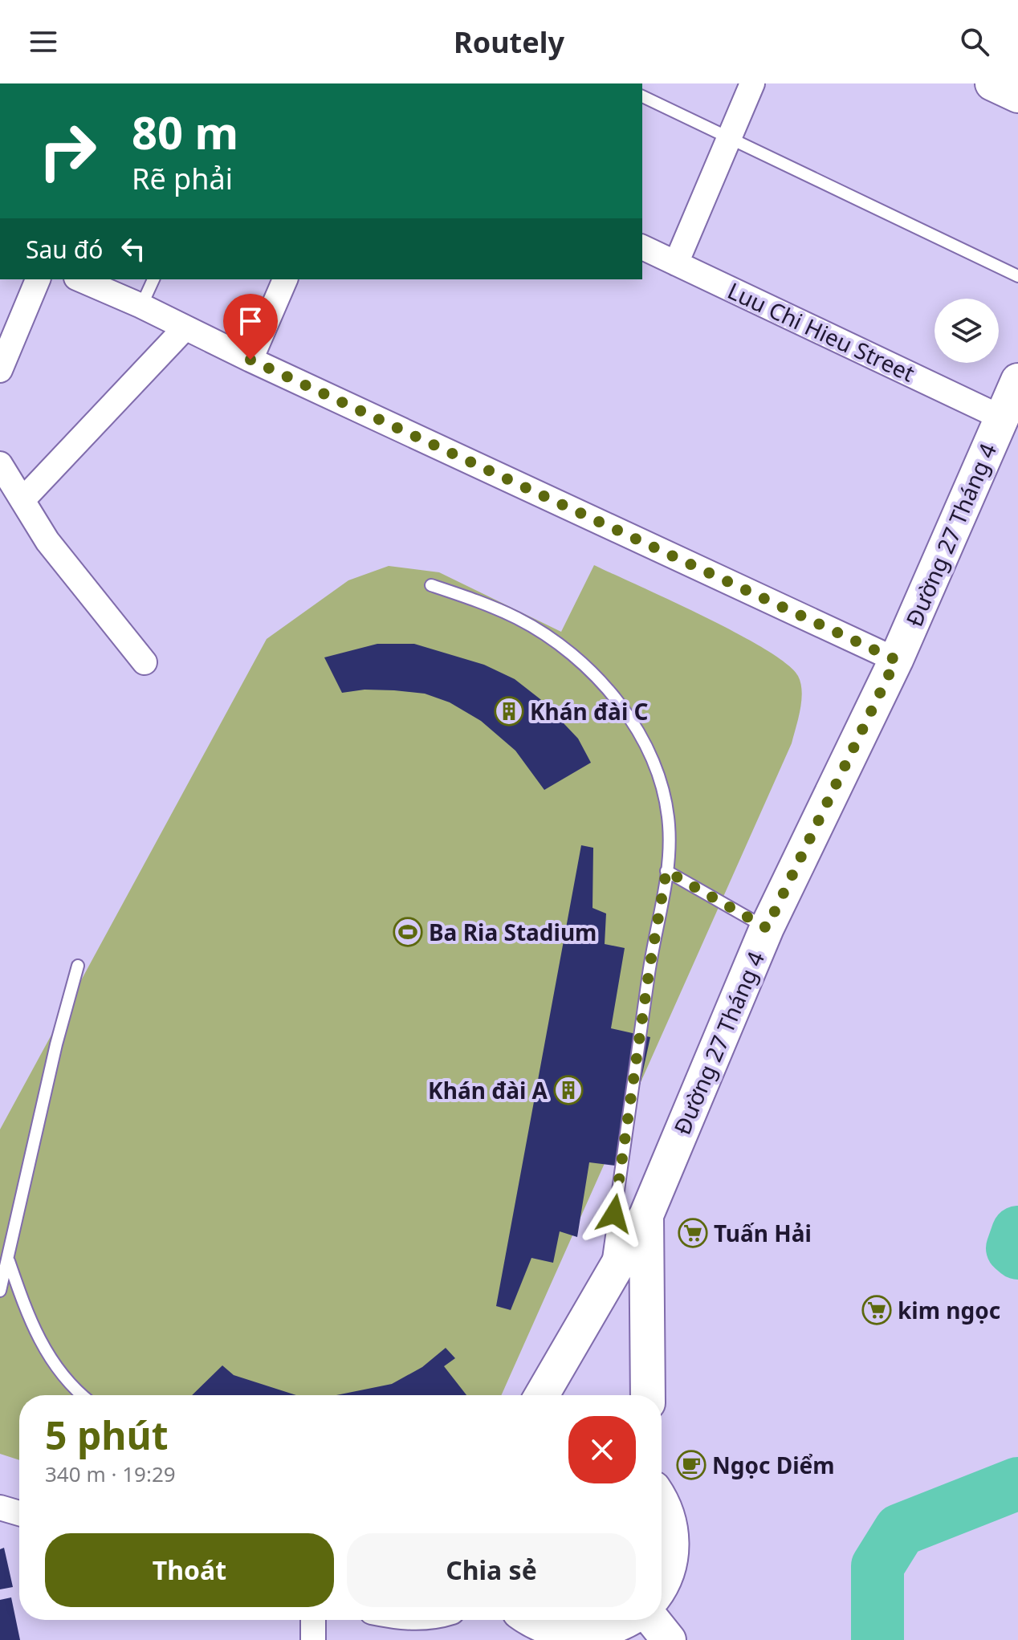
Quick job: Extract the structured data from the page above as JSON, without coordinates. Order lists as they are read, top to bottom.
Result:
{
  "streets": {
    "street": ["Luu Chi Hieu Street", "Đường 27 Tháng 4"]
  },
  "crossings": [
    ["Luu Chi Hieu Street", "Đường 27 Tháng 4"]
  ],
  "places": {
    "building": ["Khán đài C", "Khán đài A"],
    "sports": ["Ba Ria Stadium"],
    "supermarket": ["Tuấn Hải", "kim ngọc"],
    "cafe": ["Ngọc Diểm"]
  },
  "page": {
    "header": "Routely",
    "turn": ["80 m", "Rẽ phải"],
    "then": "Sau đó",
    "heading": ["5 phút", "340 m · 19:29"],
    "buttons": ["Thoát", "Chia sẻ"]
  }
}
